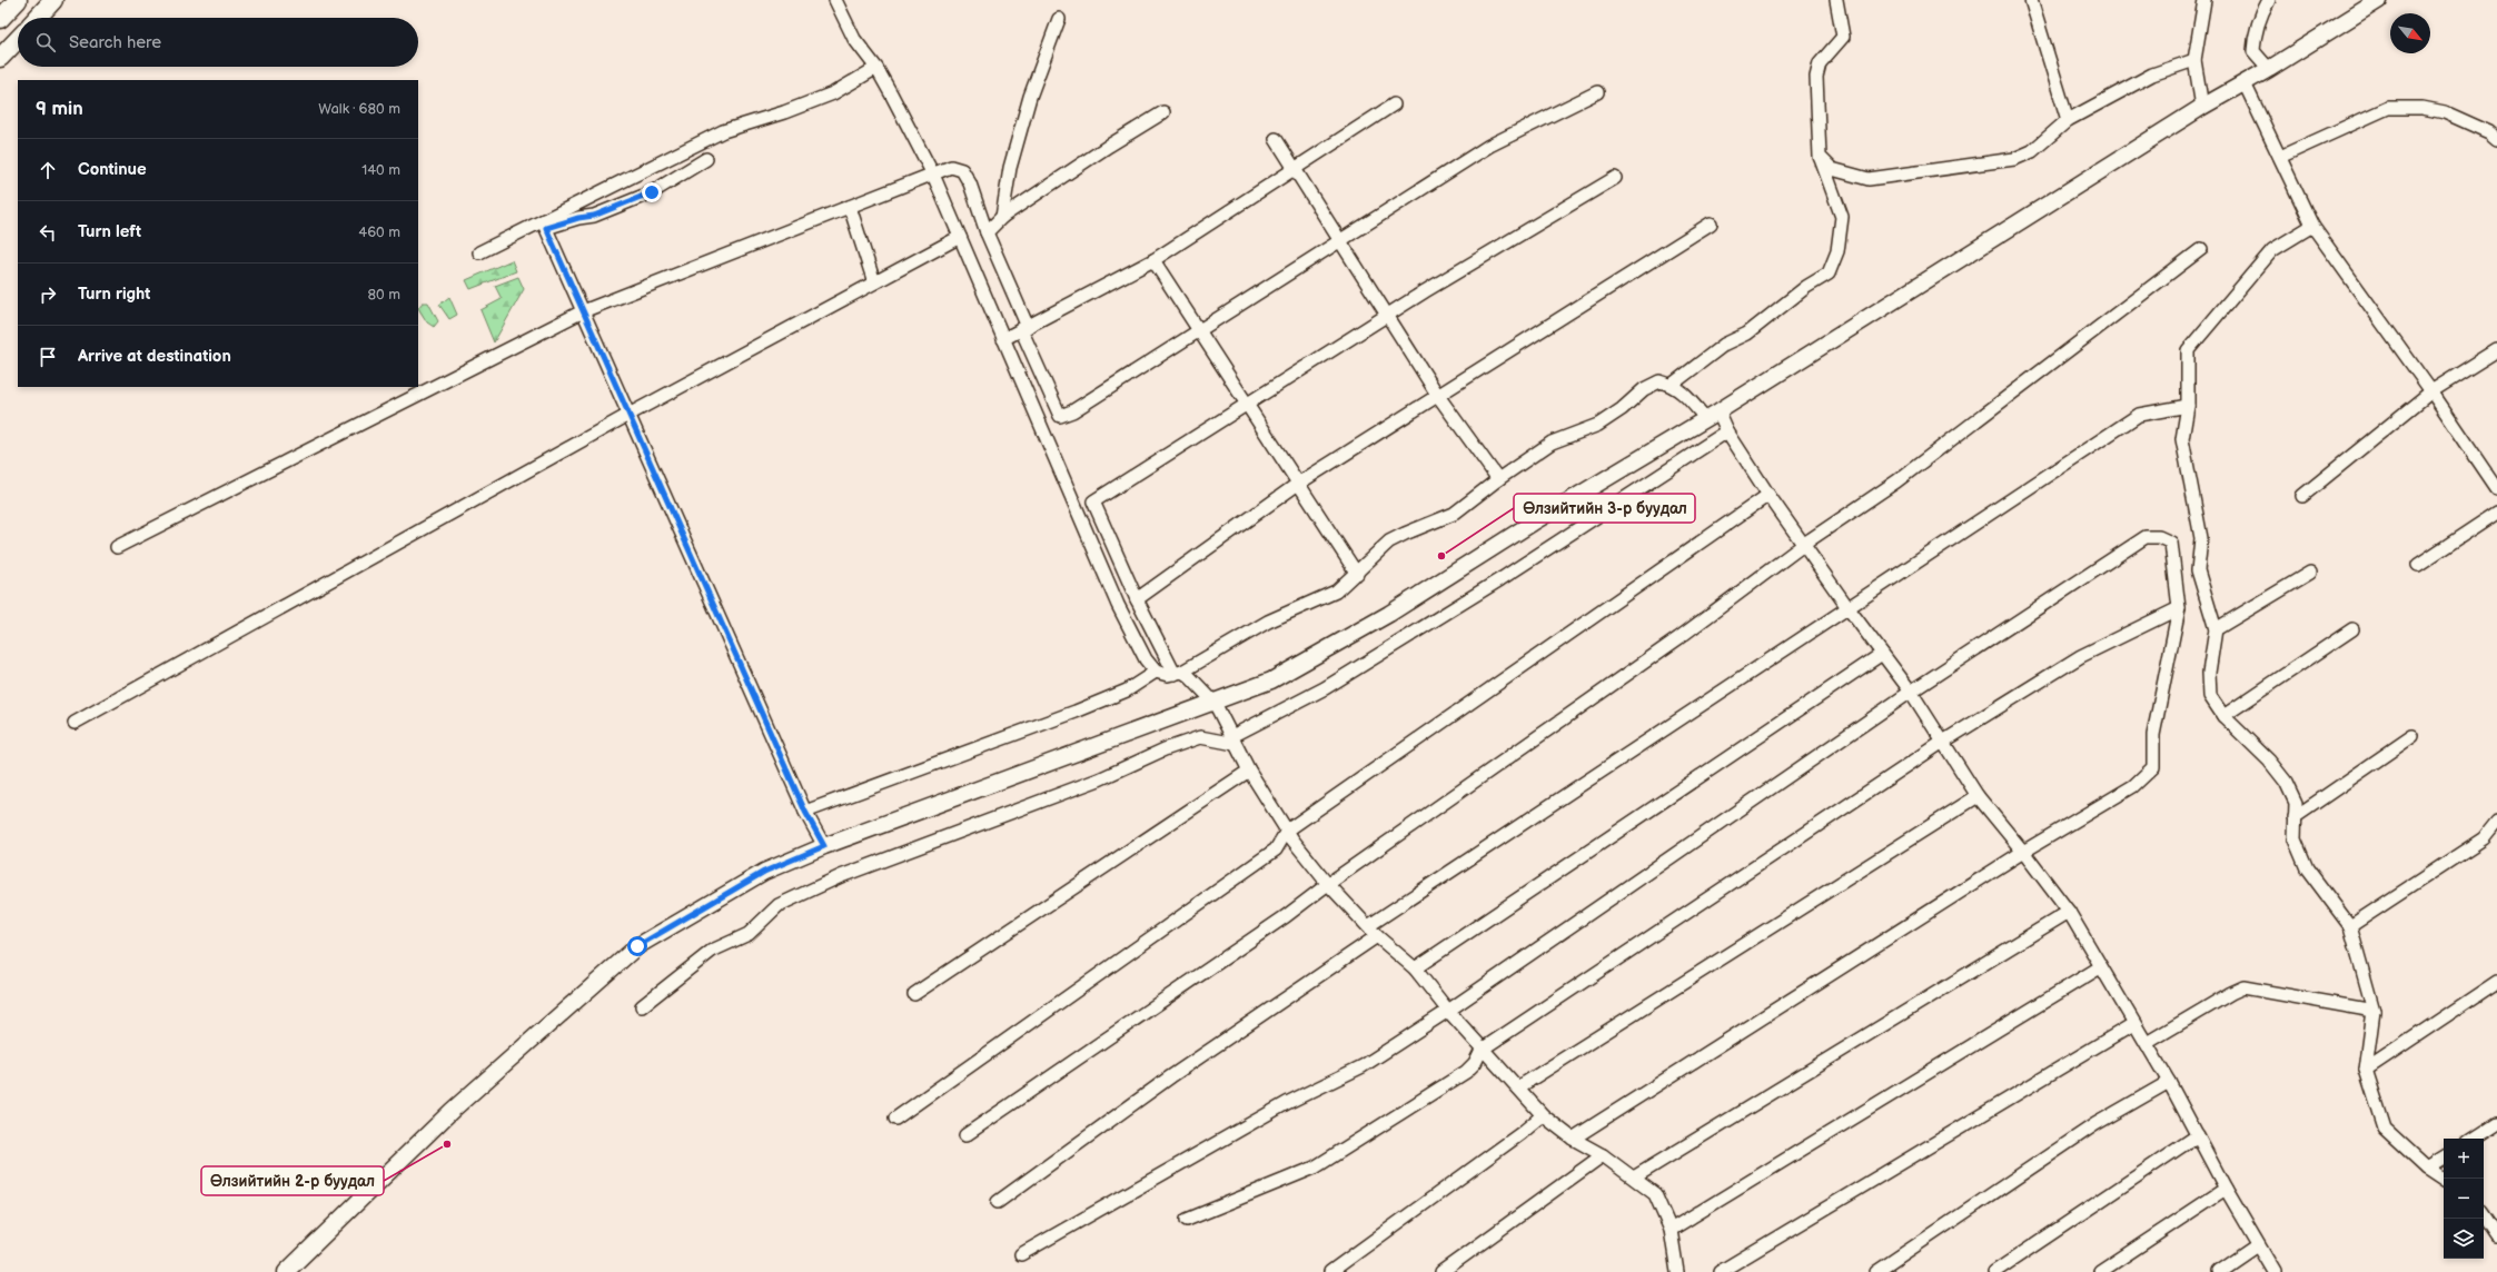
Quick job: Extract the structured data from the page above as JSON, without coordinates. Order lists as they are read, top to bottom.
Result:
{
  "places": ["Өлзийтийн 3-р буудал", "Өлзийтийн 2-р буудал"],
  "north": "bottom right",
  "page": {
    "search": "Search here",
    "heading": ["9 min", "Walk · 680 m"],
    "list": [
      ["Continue", "140 m"],
      ["Turn left", "460 m"],
      ["Turn right", "80 m"],
      "Arrive at destination"
    ],
    "map_buttons": ["+", "−"]
  }
}
